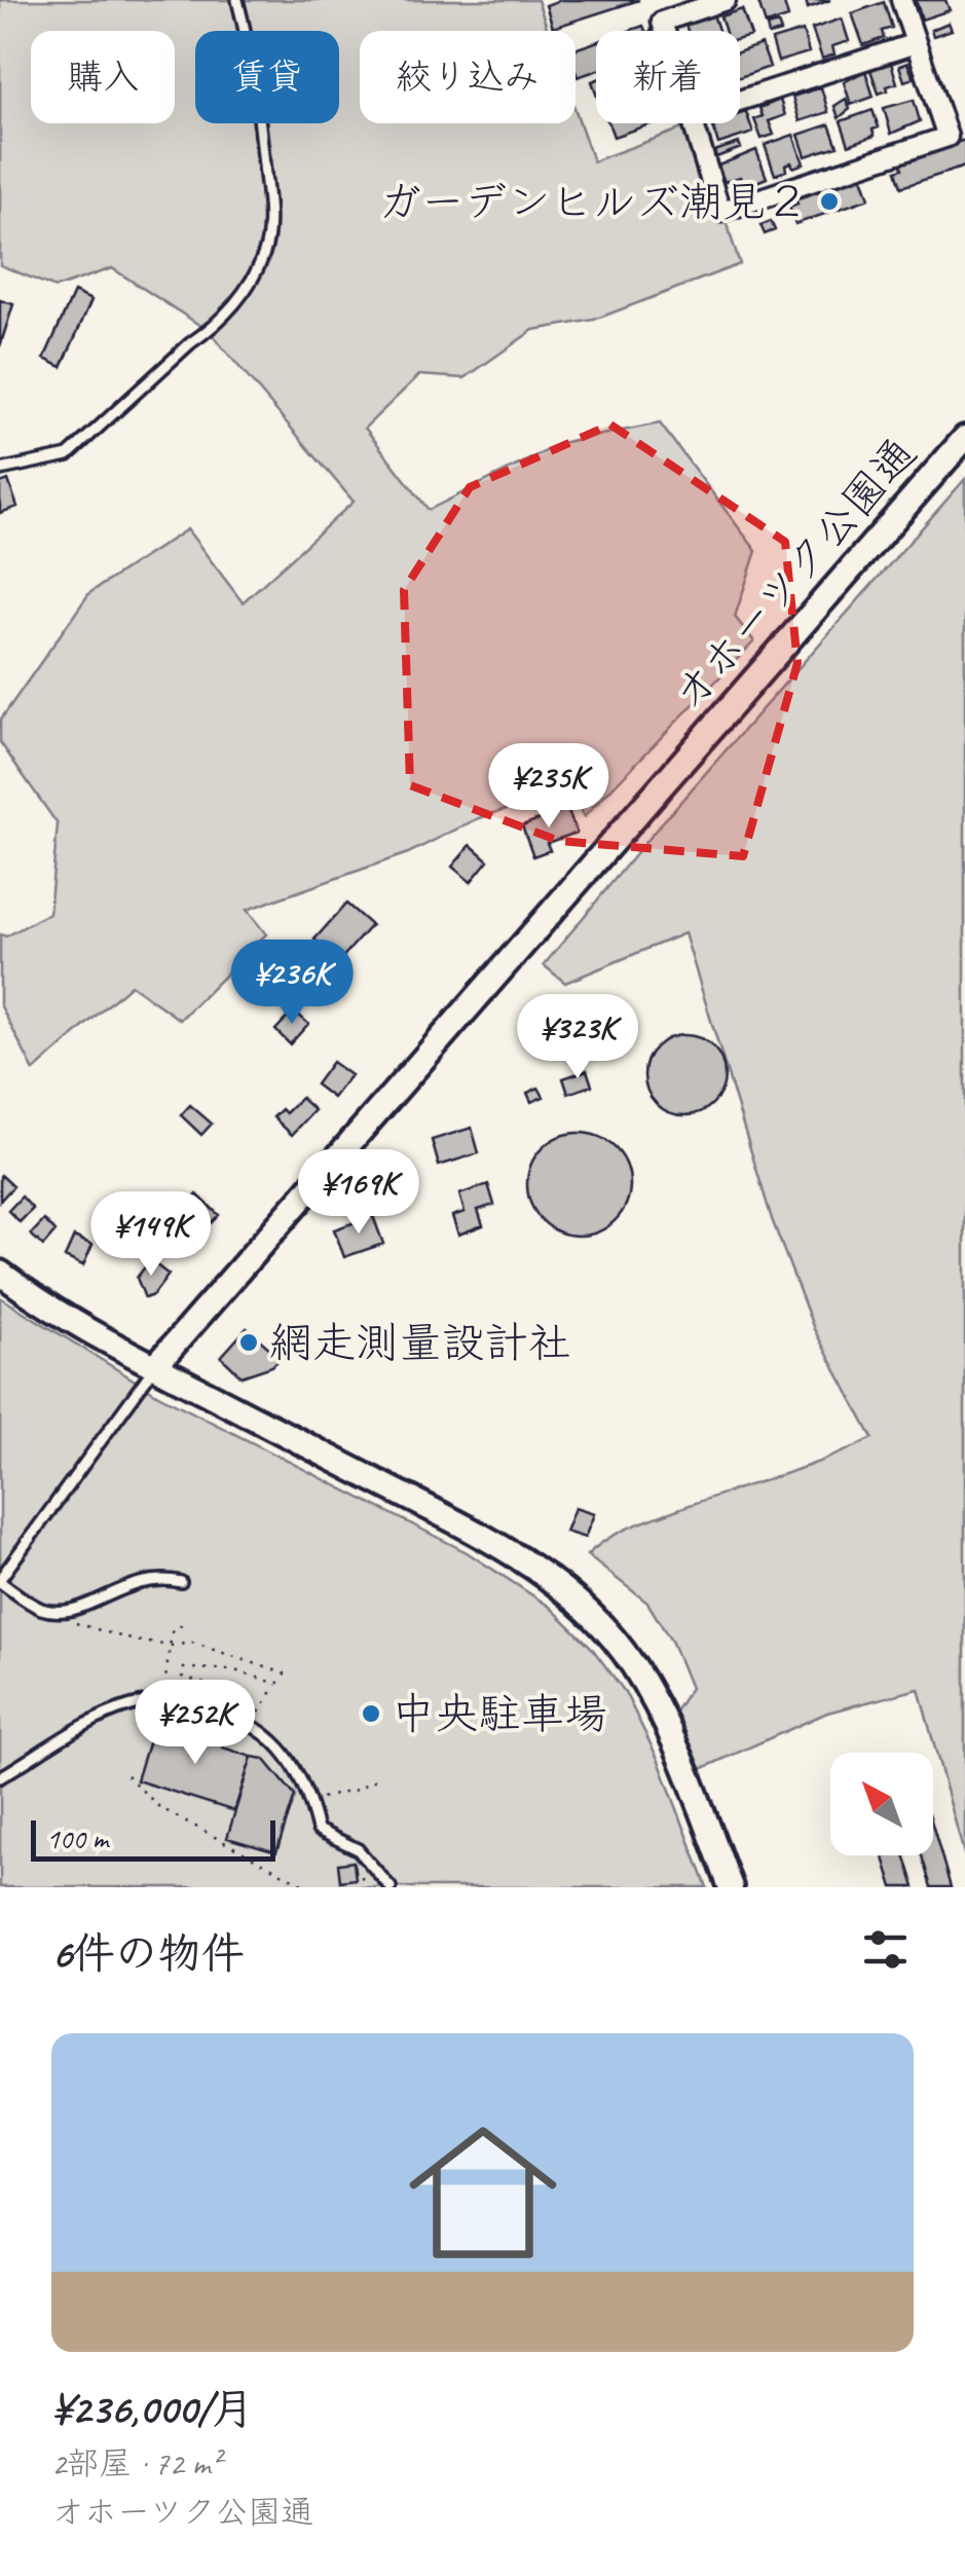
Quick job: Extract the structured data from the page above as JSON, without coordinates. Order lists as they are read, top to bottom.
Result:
{
  "streets": {
    "street": ["オホーツク公園通"]
  },
  "places": ["ガーデンヒルズ潮見２", "網走測量設計社", "中央駐車場"],
  "scale_bar": "100 m",
  "north": "top left",
  "page": {
    "chip": [
      "購入",
      "賃貸",
      "絞り込み",
      "新着"
    ],
    "price": [
      "¥235K",
      "¥236K",
      "¥323K",
      "¥169K",
      "¥149K",
      "¥252K"
    ],
    "scale": "100 m",
    "heading": "6件の物件",
    "list": [
      {
        "name": "¥236,000/月",
        "note": "2部屋 · 72 m² · オホーツク公園通"
      }
    ]
  }
}
